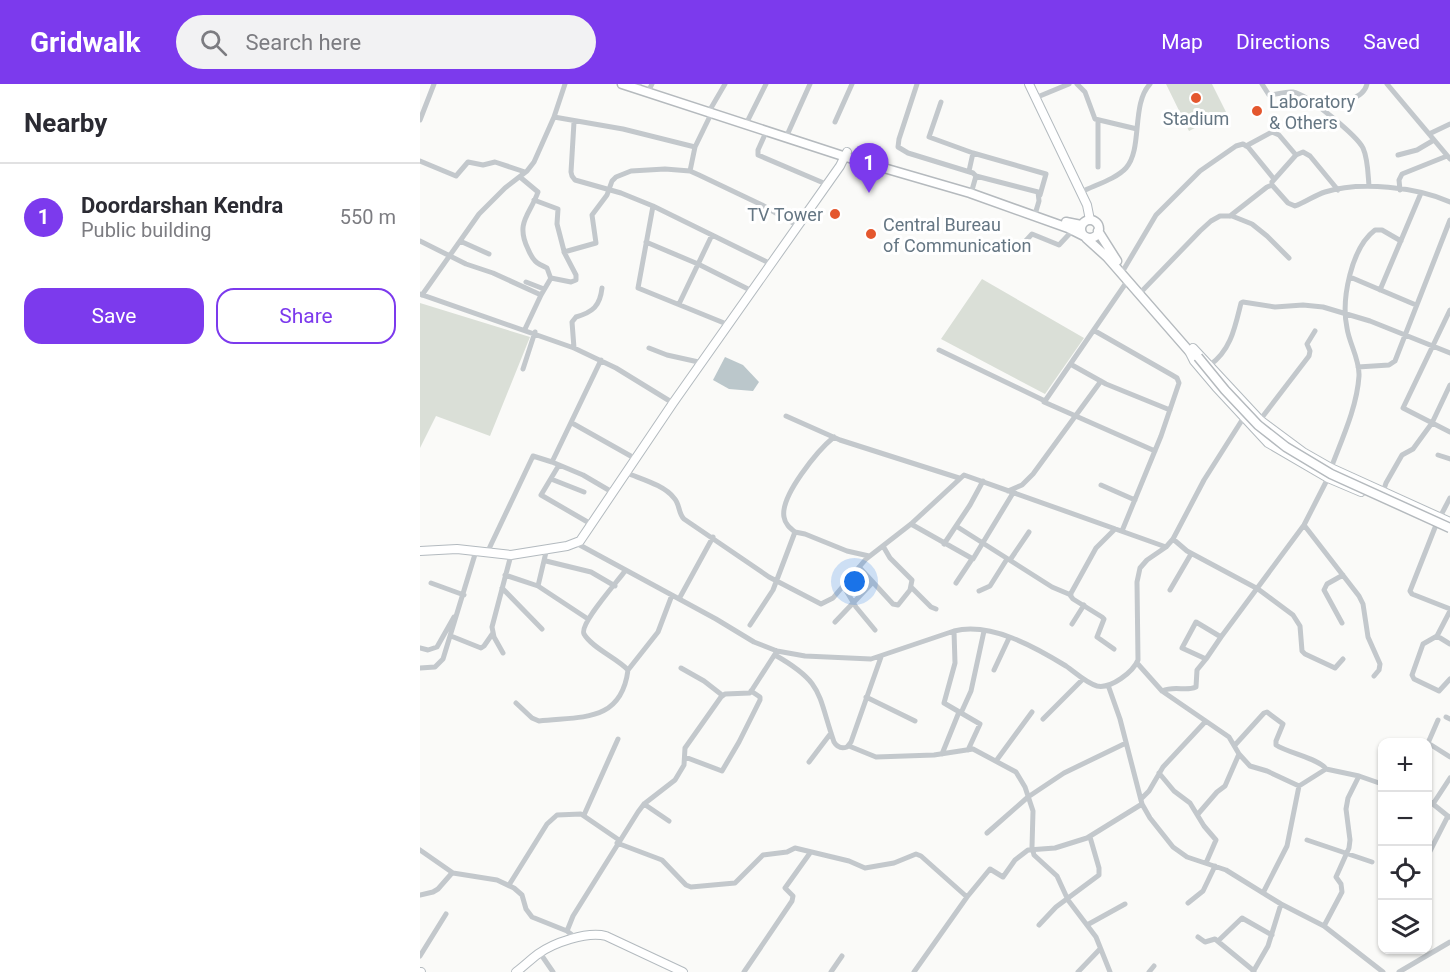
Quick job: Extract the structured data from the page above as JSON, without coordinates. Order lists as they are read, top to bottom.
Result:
{
  "places": [
    "Stadium",
    "Laboratory & Others",
    "TV Tower",
    "Central Bureau of Communication"
  ],
  "page": {
    "header": "Gridwalk",
    "search": "Search here",
    "nav": ["Map", "Directions", "Saved"],
    "heading": "Nearby",
    "pins": "1",
    "list": [
      {
        "mark": "1",
        "name": "Doordarshan Kendra",
        "note": "Public building",
        "value": "550 m"
      }
    ],
    "buttons": ["Save", "Share"],
    "map_buttons": ["+", "−"]
  }
}
